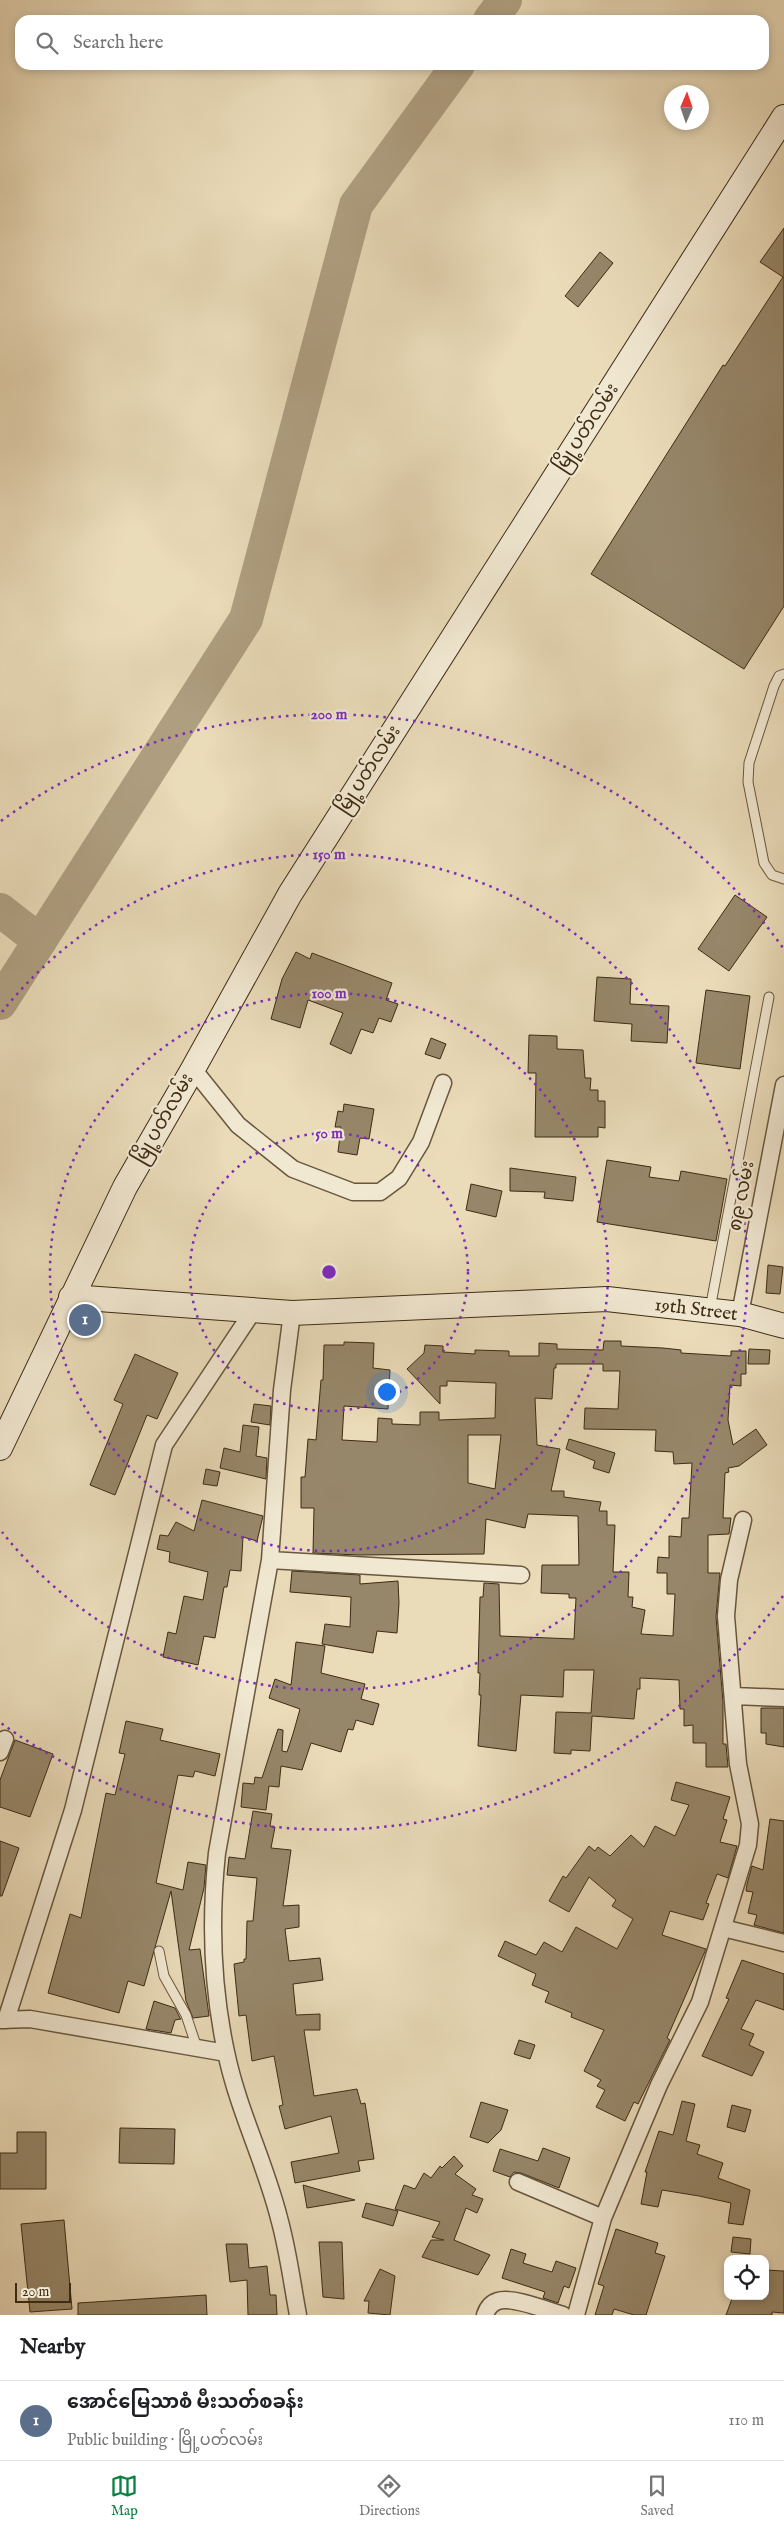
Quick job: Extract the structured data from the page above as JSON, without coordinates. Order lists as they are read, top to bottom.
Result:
{
  "streets": {
    "main road": ["မြို့ပတ်လမ်း", "19th Street"],
    "street": ["၈၉ လမ်း"]
  },
  "crossings": [
    ["မြို့ပတ်လမ်း", "19th Street"],
    ["၈၉ လမ်း", "19th Street"]
  ],
  "scale_bar": "20 m",
  "north": "top",
  "page": {
    "search": "Search here",
    "pins": "1",
    "scale": "20 m",
    "heading": "Nearby",
    "list": [
      {
        "mark": "1",
        "name": "အောင်မြေသာစံ မီးသတ်စခန်း",
        "note": "Public building · မြို့ပတ်လမ်း",
        "value": "110 m"
      }
    ],
    "nav": ["Map", "Directions", "Saved"]
  },
  "rings": [
    "200 m",
    "150 m",
    "100 m",
    "50 m"
  ]
}
